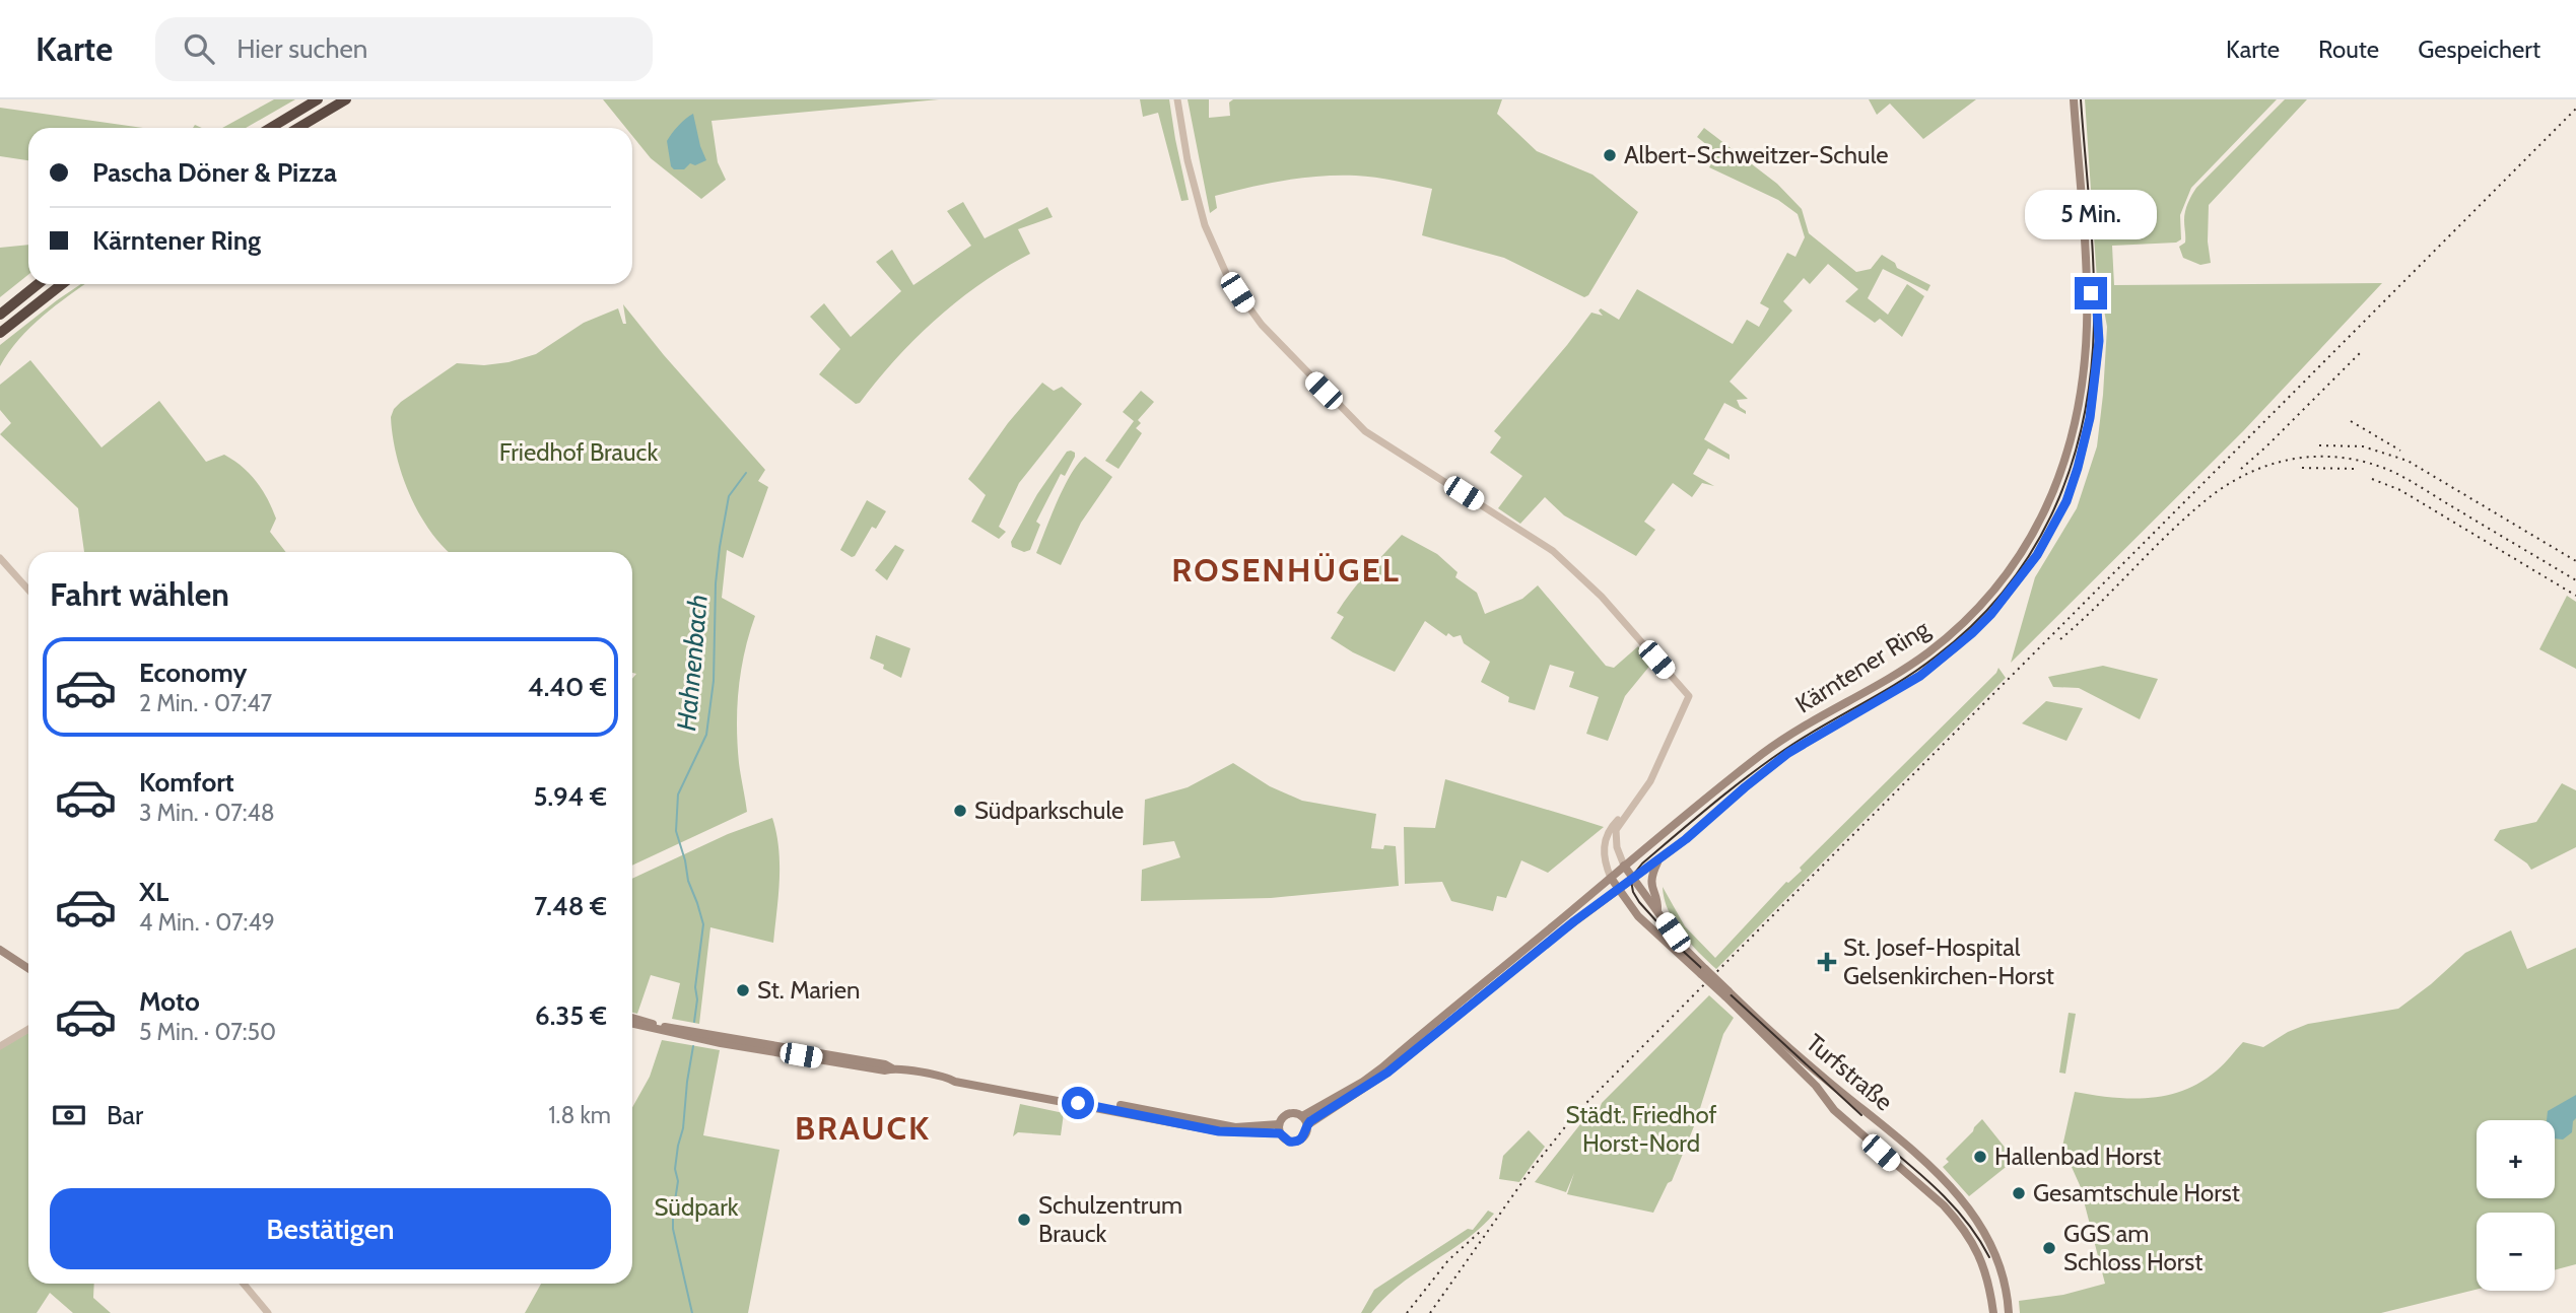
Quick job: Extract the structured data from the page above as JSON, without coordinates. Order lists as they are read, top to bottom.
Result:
{
  "streets": {
    "main road": ["Kärntener Ring", "Turfstraße"]
  },
  "crossings": [
    ["Kärntener Ring", "Turfstraße"]
  ],
  "districts": ["ROSENHÜGEL", "BRAUCK"],
  "water": ["Hahnenbach"],
  "parks": ["Friedhof Brauck", "Städt. Friedhof Horst-Nord", "Südpark"],
  "places": {
    "other": [
      "Albert-Schweitzer-Schule",
      "Südparkschule",
      "St. Marien",
      "Hallenbad Horst",
      "Gesamtschule Horst",
      "Schulzentrum Brauck",
      "GGS am Schloss Horst"
    ],
    "health": ["St. Josef-Hospital Gelsenkirchen-Horst"]
  },
  "page": {
    "header": "Karte",
    "search": "Hier suchen",
    "nav": ["Karte", "Route", "Gespeichert"],
    "banner": ["Pascha Döner & Pizza", "Kärntener Ring"],
    "bubble": "5 Min.",
    "heading": "Fahrt wählen",
    "list": [
      {
        "name": "Economy",
        "note": "2 Min. · 07:47",
        "value": "4.40 €"
      },
      {
        "name": "Komfort",
        "note": "3 Min. · 07:48",
        "value": "5.94 €"
      },
      {
        "name": "XL",
        "note": "4 Min. · 07:49",
        "value": "7.48 €"
      },
      {
        "name": "Moto",
        "note": "5 Min. · 07:50",
        "value": "6.35 €"
      }
    ],
    "pay": ["Bar", "1.8 km"],
    "map_buttons": ["+", "−"],
    "buttons": "Bestätigen"
  }
}
